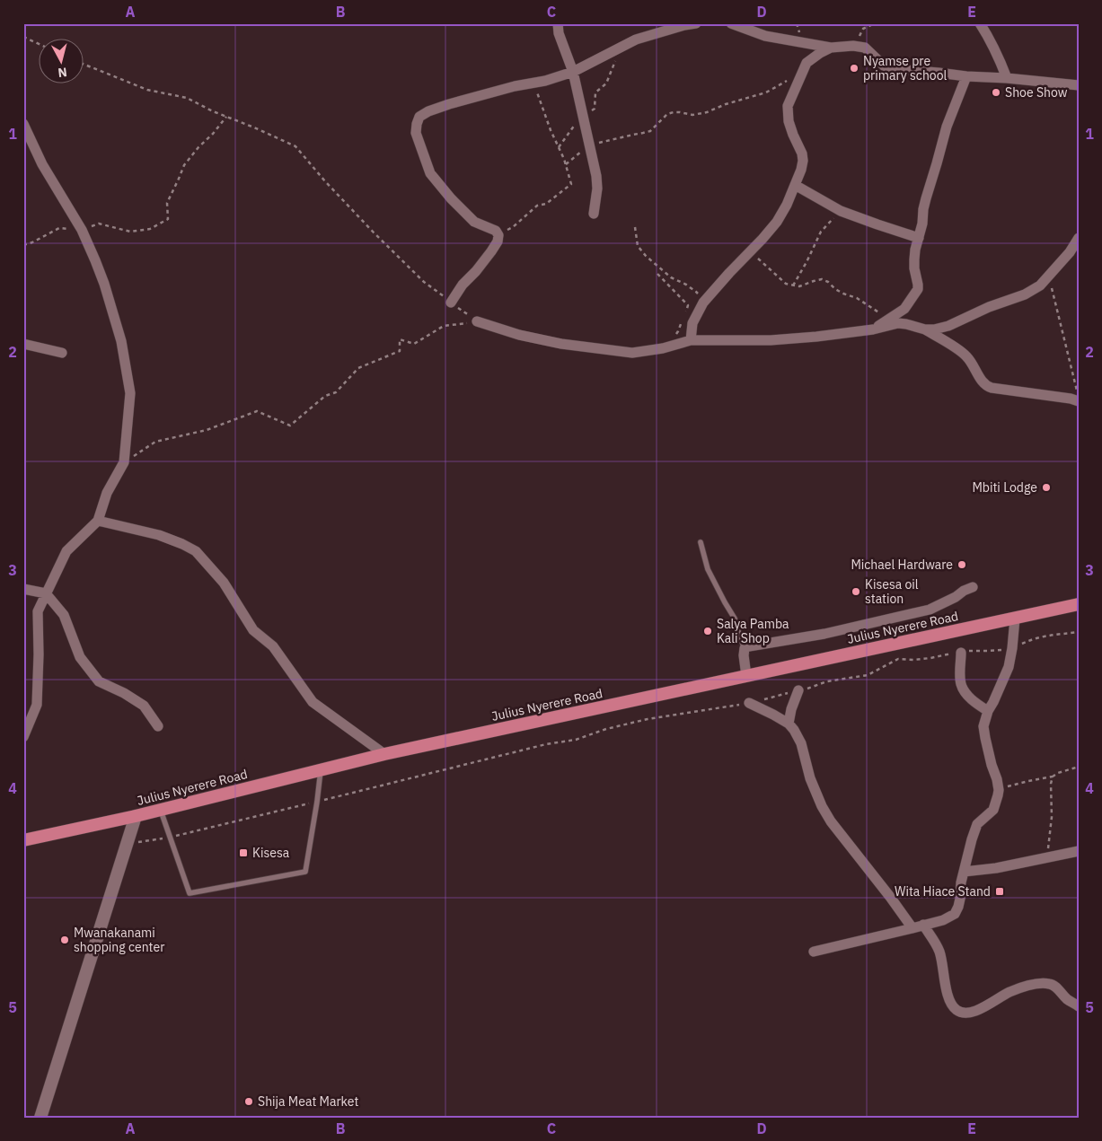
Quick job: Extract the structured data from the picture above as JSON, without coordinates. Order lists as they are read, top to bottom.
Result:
{
  "streets": {
    "highway": ["Julius Nyerere Road"]
  },
  "places": {
    "other": [
      "Nyamse pre primary school",
      "Shoe Show",
      "Mbiti Lodge",
      "Michael Hardware",
      "Kisesa oil station",
      "Salya Pamba Kali Shop",
      "Mwanakanami shopping center",
      "Shija Meat Market"
    ],
    "transit": ["Kisesa", "Wita Hiace Stand"]
  },
  "north": "bottom",
  "grid": {
    "columns": [
      "A",
      "B",
      "C",
      "D",
      "E"
    ],
    "rows": [
      "1",
      "2",
      "3",
      "4",
      "5"
    ]
  }
}
